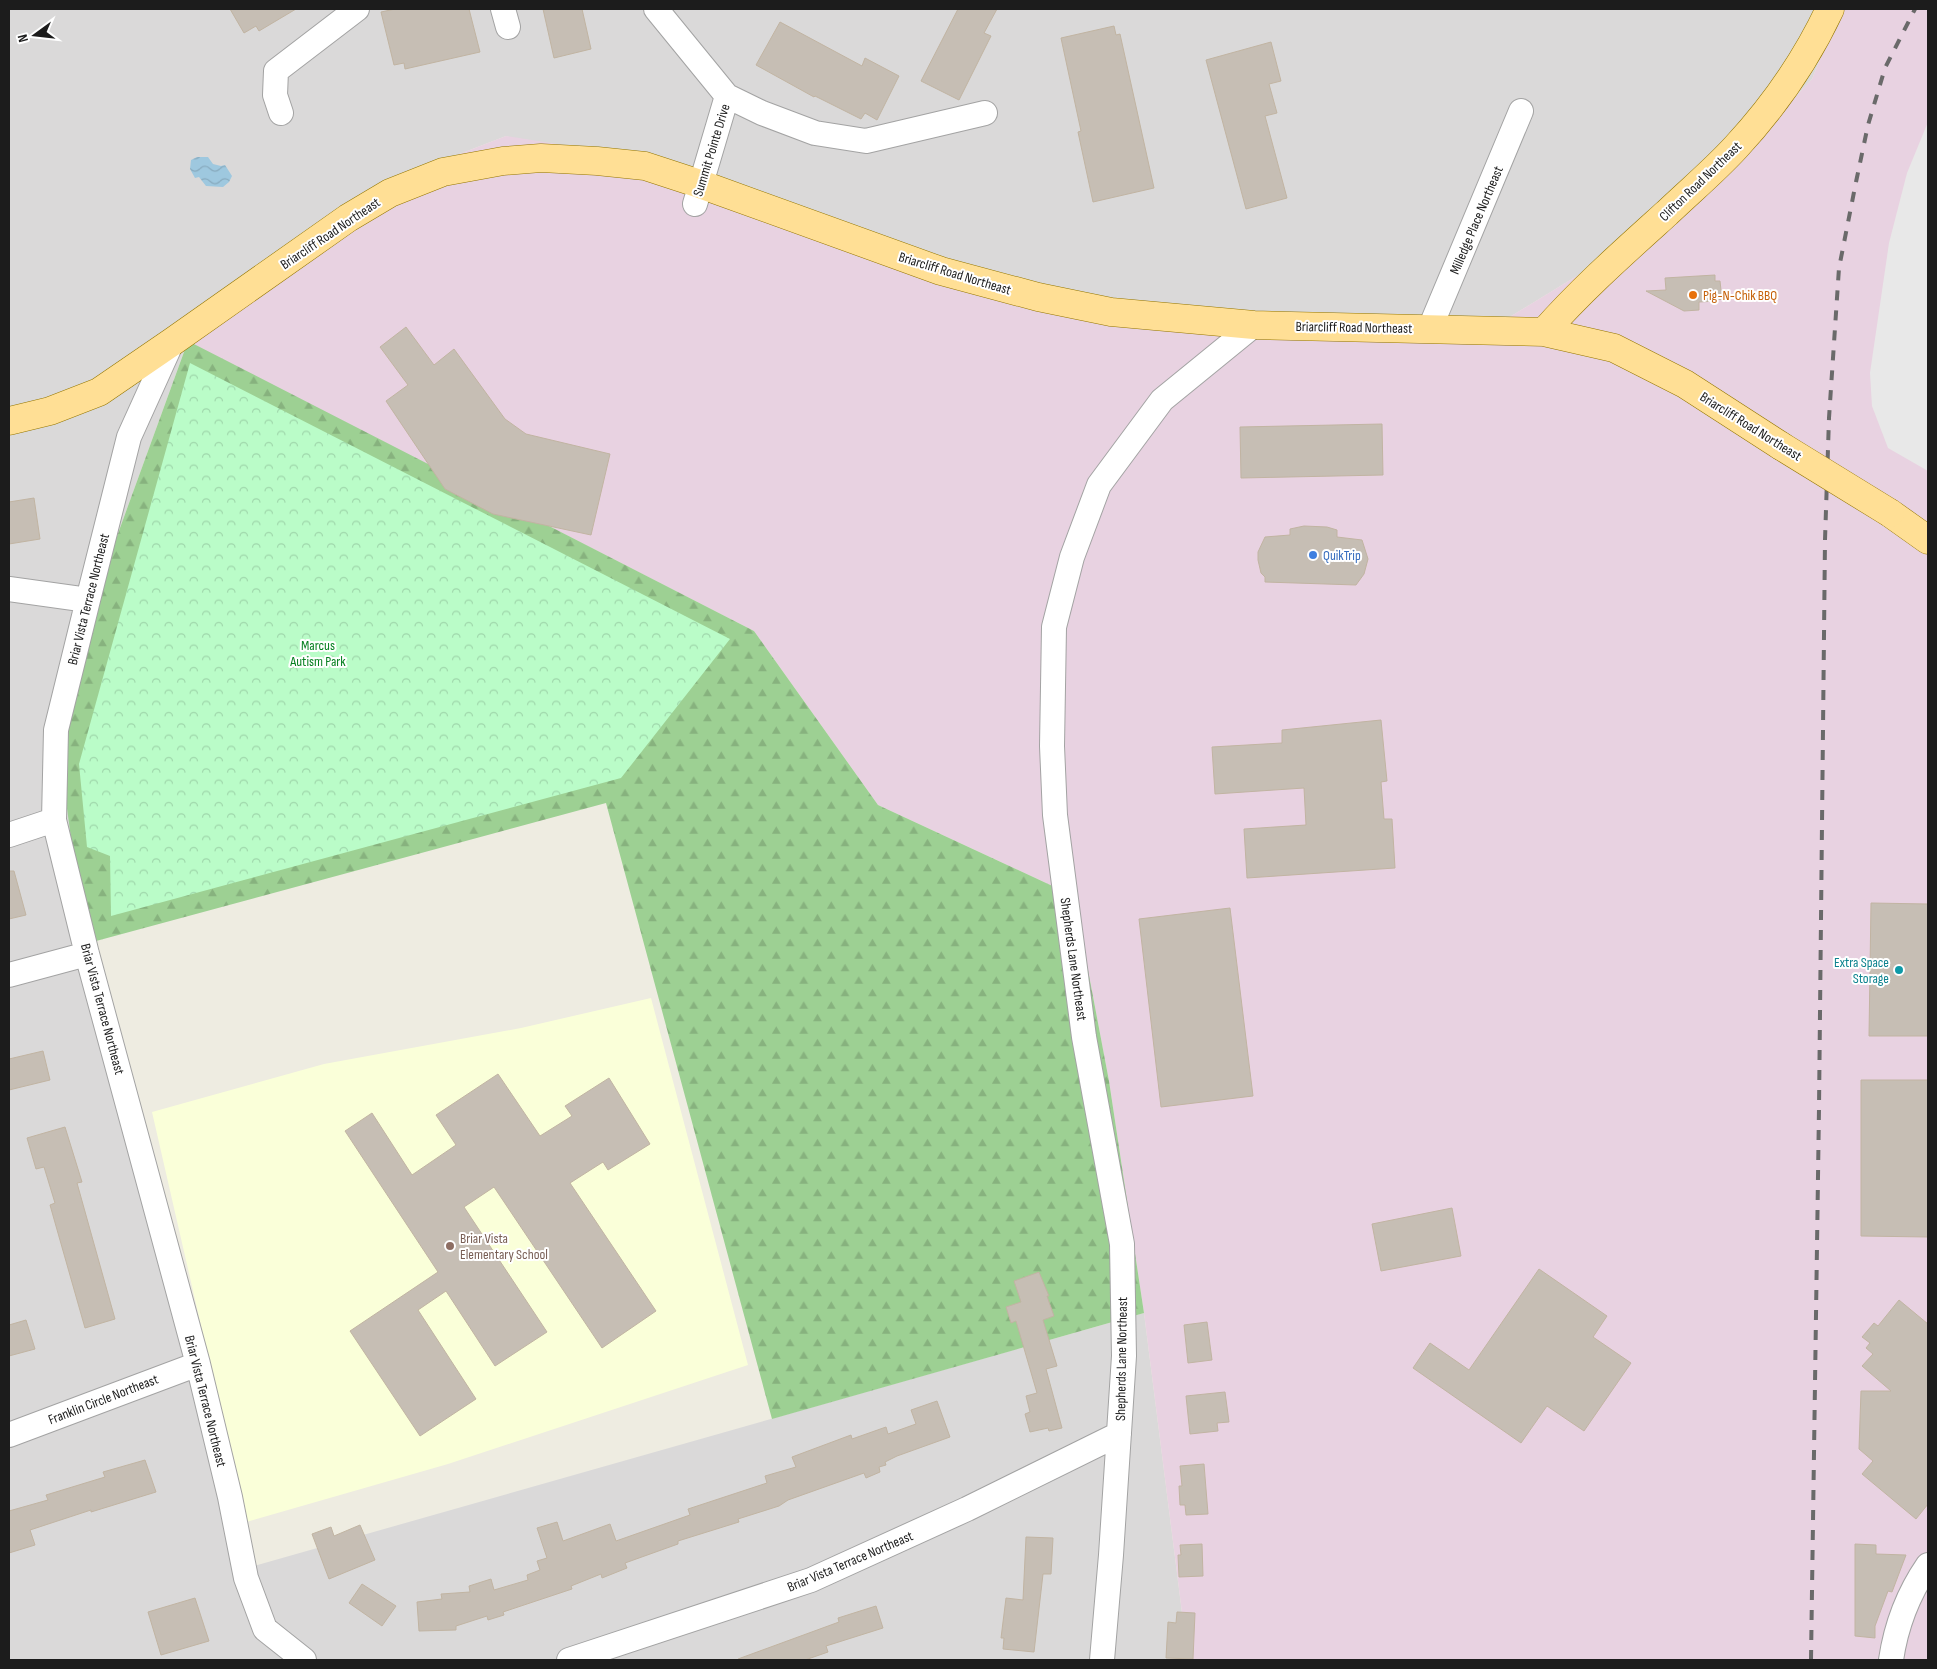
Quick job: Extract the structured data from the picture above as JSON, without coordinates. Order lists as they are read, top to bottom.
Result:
{
  "streets": {
    "main road": ["Clifton Road Northeast", "Briarcliff Road Northeast"],
    "street": [
      "Summit Pointe Drive",
      "Milledge Place Northeast",
      "Briar Vista Terrace Northeast",
      "Shepherds Lane Northeast",
      "Franklin Circle Northeast"
    ]
  },
  "crossings": [
    ["Summit Pointe Drive", "Briarcliff Road Northeast"],
    ["Clifton Road Northeast", "Briarcliff Road Northeast"],
    ["Milledge Place Northeast", "Briarcliff Road Northeast"],
    ["Briarcliff Road Northeast", "Briar Vista Terrace Northeast"],
    ["Briarcliff Road Northeast", "Shepherds Lane Northeast"],
    ["Briar Vista Terrace Northeast", "Shepherds Lane Northeast"],
    ["Briar Vista Terrace Northeast", "Franklin Circle Northeast"]
  ],
  "parks": ["Marcus Autism Park"],
  "places": [
    "Pig-N-Chik BBQ",
    "QuikTrip",
    "Extra Space Storage",
    "Briar Vista Elementary School"
  ],
  "north": "left"
}
